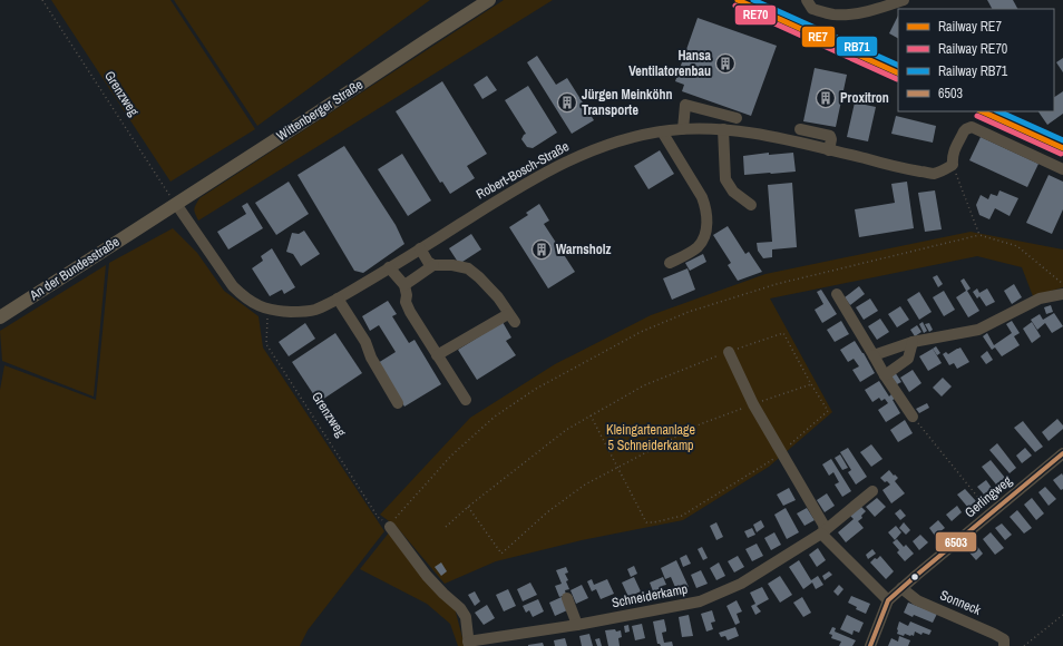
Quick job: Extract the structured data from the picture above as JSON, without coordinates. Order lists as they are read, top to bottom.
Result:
{
  "streets": {
    "main road": ["Wittenberger Straße", "An der Bundesstraße"],
    "street": [
      "Robert-Bosch-Straße",
      "Gerlingweg",
      "Schneiderkamp",
      "Sonneck"
    ],
    "path": ["Grenzweg"]
  },
  "crossings": [
    ["Grenzweg", "Wittenberger Straße"],
    ["Grenzweg", "Robert-Bosch-Straße"],
    ["Wittenberger Straße", "Robert-Bosch-Straße"],
    ["Wittenberger Straße", "An der Bundesstraße"],
    ["Gerlingweg", "Sonneck"]
  ],
  "parks": ["Kleingartenanlage 5 Schneiderkamp"],
  "places": {
    "building": [
      "Hansa Ventilatorenbau",
      "Proxitron",
      "Jürgen Meinköhn Transporte",
      "Warnsholz"
    ]
  },
  "lines": [
    "rail line RE7",
    "rail line RB71",
    "rail line RE70",
    "transit line 6503"
  ],
  "legend": [
    "Railway RE7",
    "Railway RE70",
    "Railway RB71",
    "6503"
  ]
}
